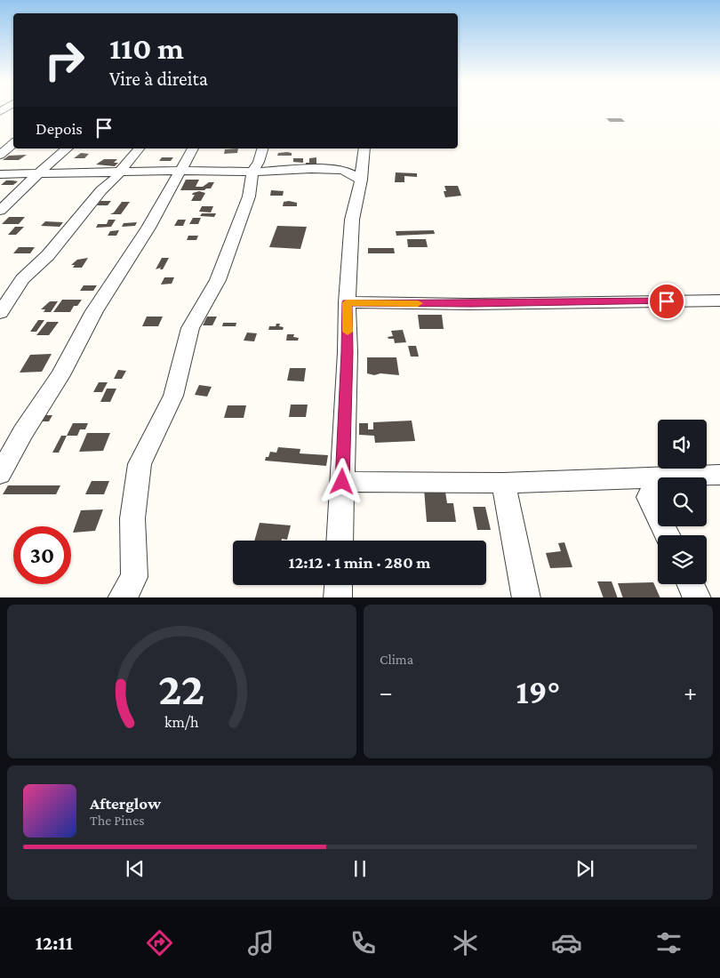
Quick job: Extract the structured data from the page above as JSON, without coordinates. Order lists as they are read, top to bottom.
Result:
{
  "page": {
    "turn": ["110 m", "Vire à direita"],
    "then": "Depois",
    "limit": "30",
    "trip": "12:12 · 1 min · 280 m",
    "tile": "Clima",
    "heat": ["−", "19°", "+"],
    "song": ["Afterglow", "The Pines"],
    "tabs": "12:11",
    "gauge": ["22", "km/h"]
  }
}
